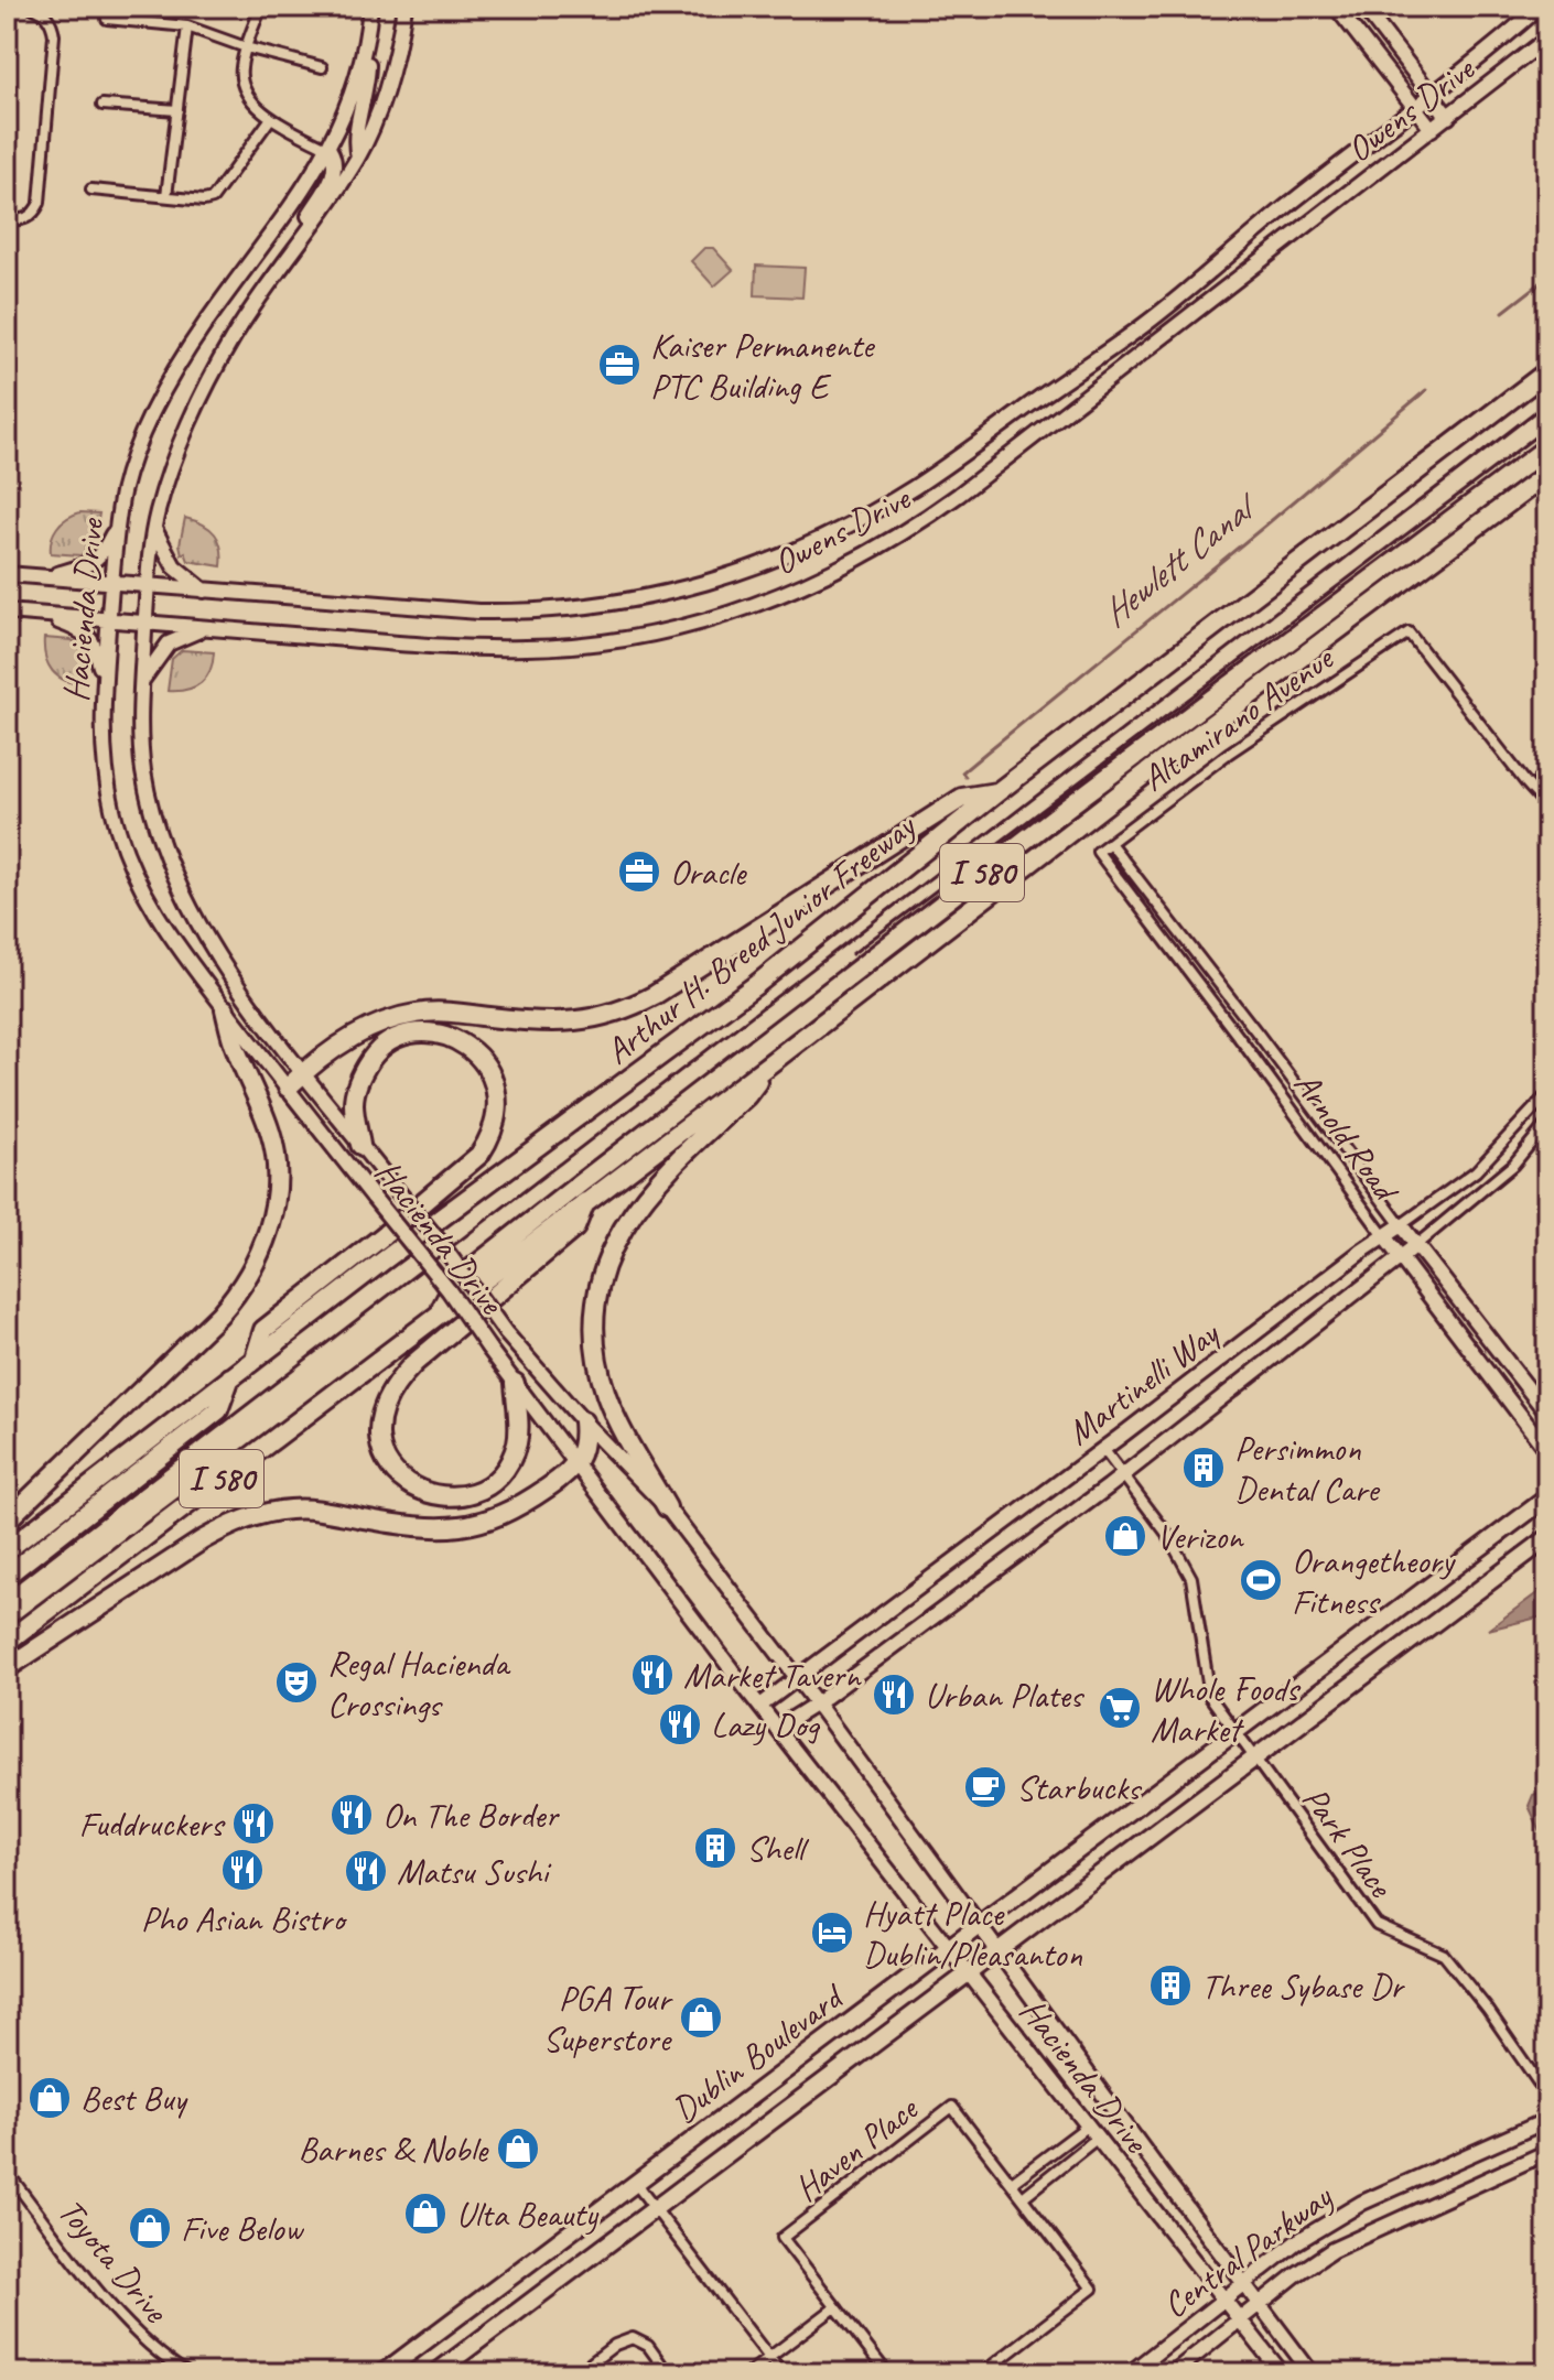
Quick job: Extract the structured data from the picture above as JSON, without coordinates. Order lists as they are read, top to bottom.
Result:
{
  "streets": {
    "highway": ["I 580", "Arthur H. Breed Junior Freeway"],
    "main road": ["Dublin Boulevard"],
    "street": [
      "Owens Drive",
      "Hacienda Drive",
      "Altamirano Avenue",
      "Arnold Road",
      "Martinelli Way",
      "Park Place",
      "Haven Place",
      "Central Parkway",
      "Toyota Drive"
    ]
  },
  "crossings": [
    ["Owens Drive", "Hacienda Drive"],
    ["Hacienda Drive", "Martinelli Way"],
    ["Hacienda Drive", "Dublin Boulevard"],
    ["Hacienda Drive", "Central Parkway"],
    ["Altamirano Avenue", "Arnold Road"],
    ["I 580", "Arthur H. Breed Junior Freeway"],
    ["Arnold Road", "Martinelli Way"],
    ["Martinelli Way", "Park Place"],
    ["Park Place", "Dublin Boulevard"]
  ],
  "water": ["Hewlett Canal"],
  "places": {
    "office": ["Kaiser Permanente PTC Building E", "Oracle"],
    "building": ["Persimmon Dental Care", "Shell", "Three Sybase Dr"],
    "shop": [
      "Verizon",
      "PGA Tour Superstore",
      "Best Buy",
      "Barnes & Noble",
      "Ulta Beauty",
      "Five Below"
    ],
    "sports": ["Orangetheory Fitness"],
    "restaurant": [
      "Market Tavern",
      "Urban Plates",
      "Lazy Dog",
      "On The Border",
      "Fuddruckers",
      "Pho Asian Bistro",
      "Matsu Sushi"
    ],
    "theatre": ["Regal Hacienda Crossings"],
    "supermarket": ["Whole Foods Market"],
    "cafe": ["Starbucks"],
    "hotel": ["Hyatt Place Dublin/Pleasanton"]
  }
}
